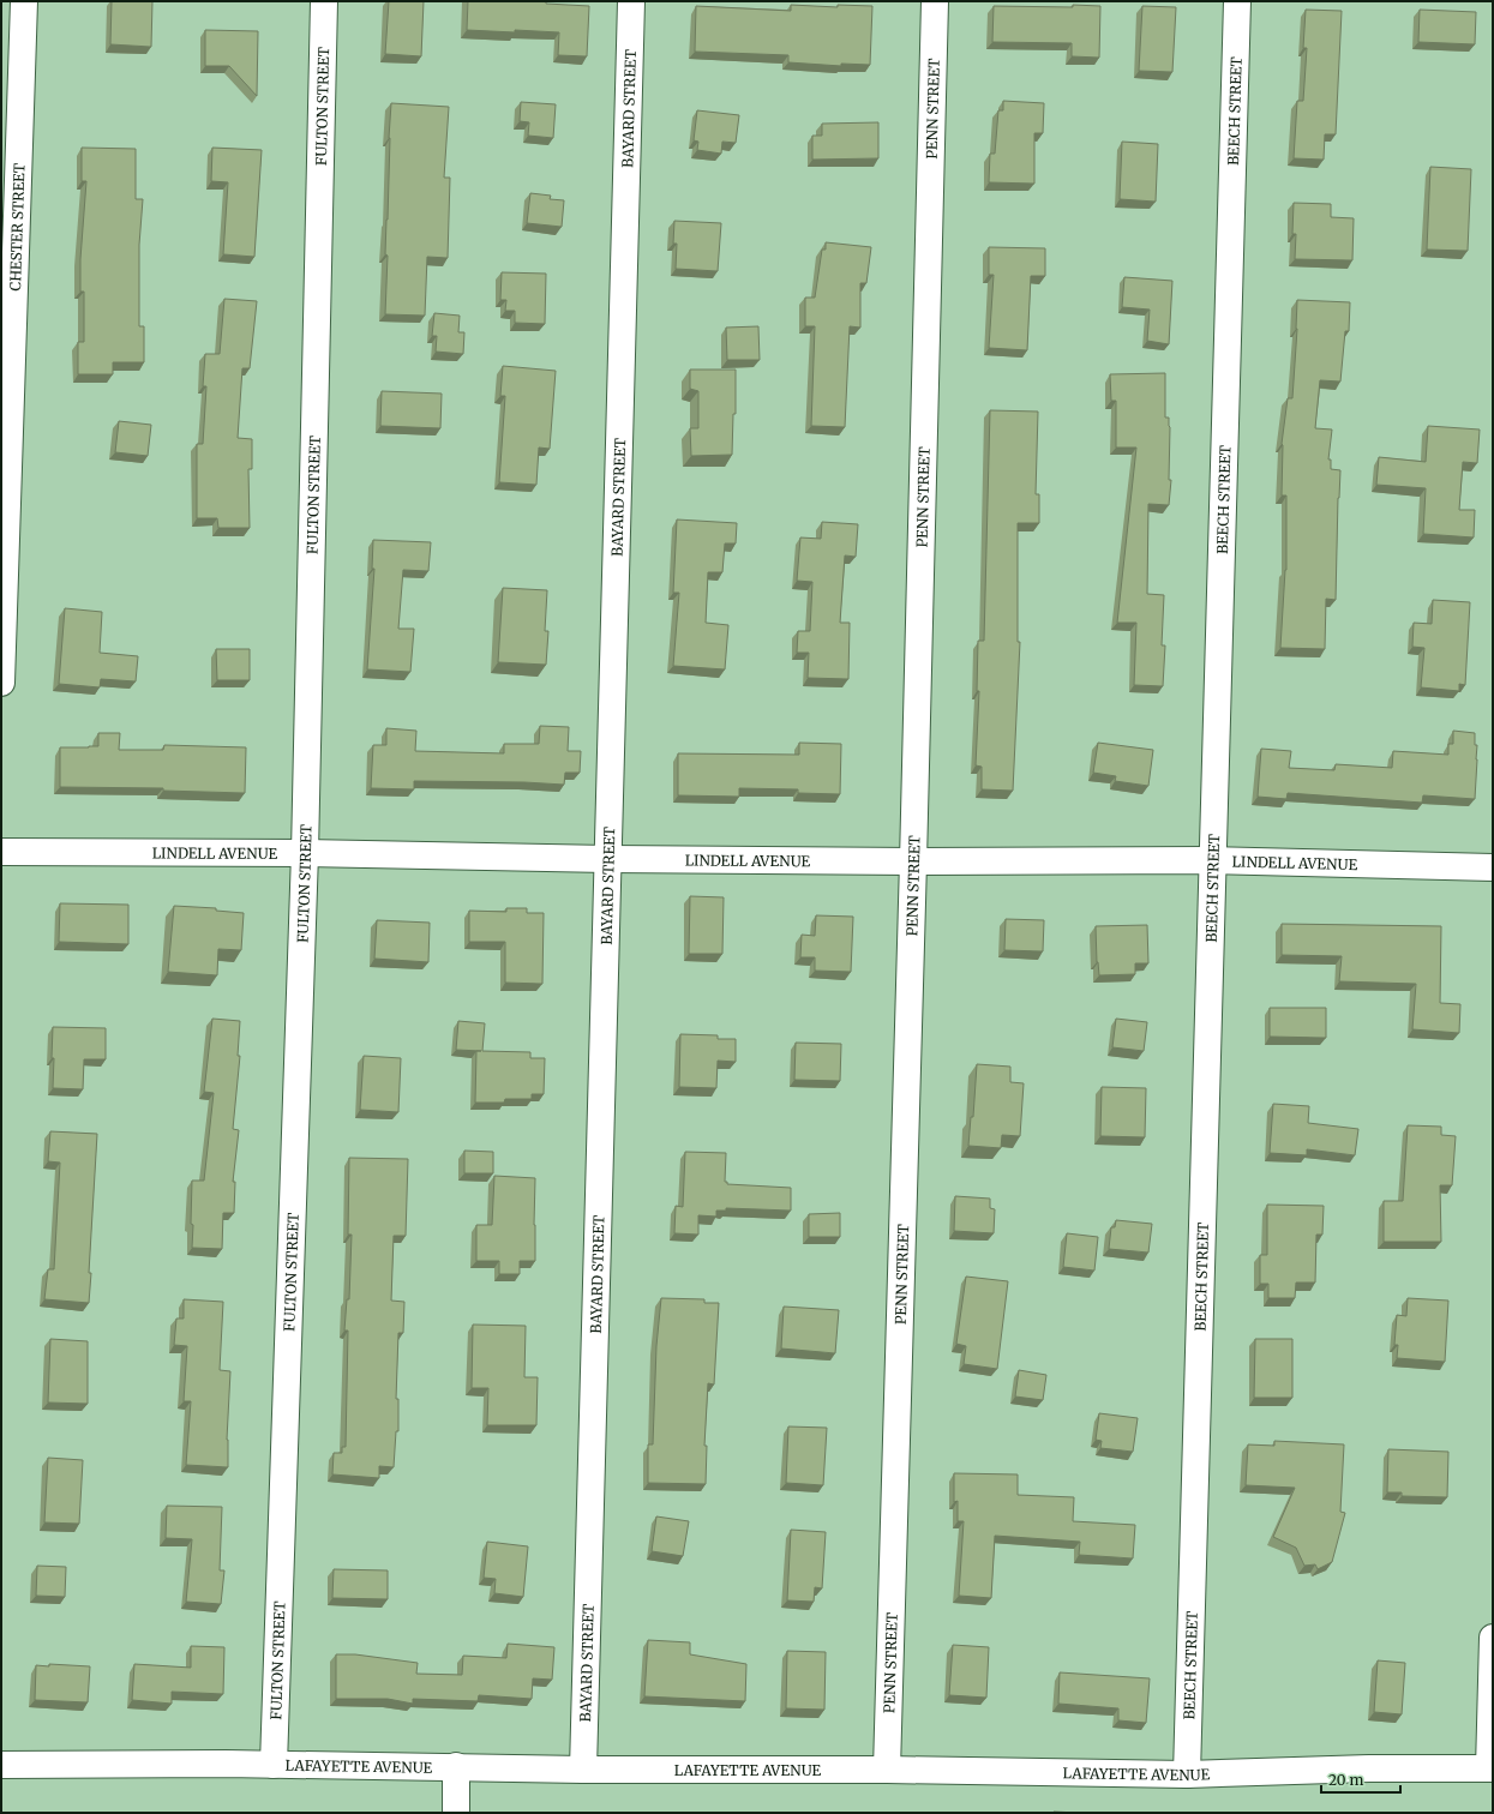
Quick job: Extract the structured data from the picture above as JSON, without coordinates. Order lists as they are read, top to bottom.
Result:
{
  "streets": {
    "street": [
      "FULTON STREET",
      "BAYARD STREET",
      "PENN STREET",
      "BEECH STREET",
      "CHESTER STREET",
      "LINDELL AVENUE",
      "LAFAYETTE AVENUE"
    ]
  },
  "crossings": [
    ["FULTON STREET", "LINDELL AVENUE"],
    ["FULTON STREET", "LAFAYETTE AVENUE"],
    ["BAYARD STREET", "LINDELL AVENUE"],
    ["BAYARD STREET", "LAFAYETTE AVENUE"],
    ["PENN STREET", "LINDELL AVENUE"],
    ["PENN STREET", "LAFAYETTE AVENUE"],
    ["BEECH STREET", "LINDELL AVENUE"],
    ["BEECH STREET", "LAFAYETTE AVENUE"]
  ],
  "scale_bar": "20 m"
}
